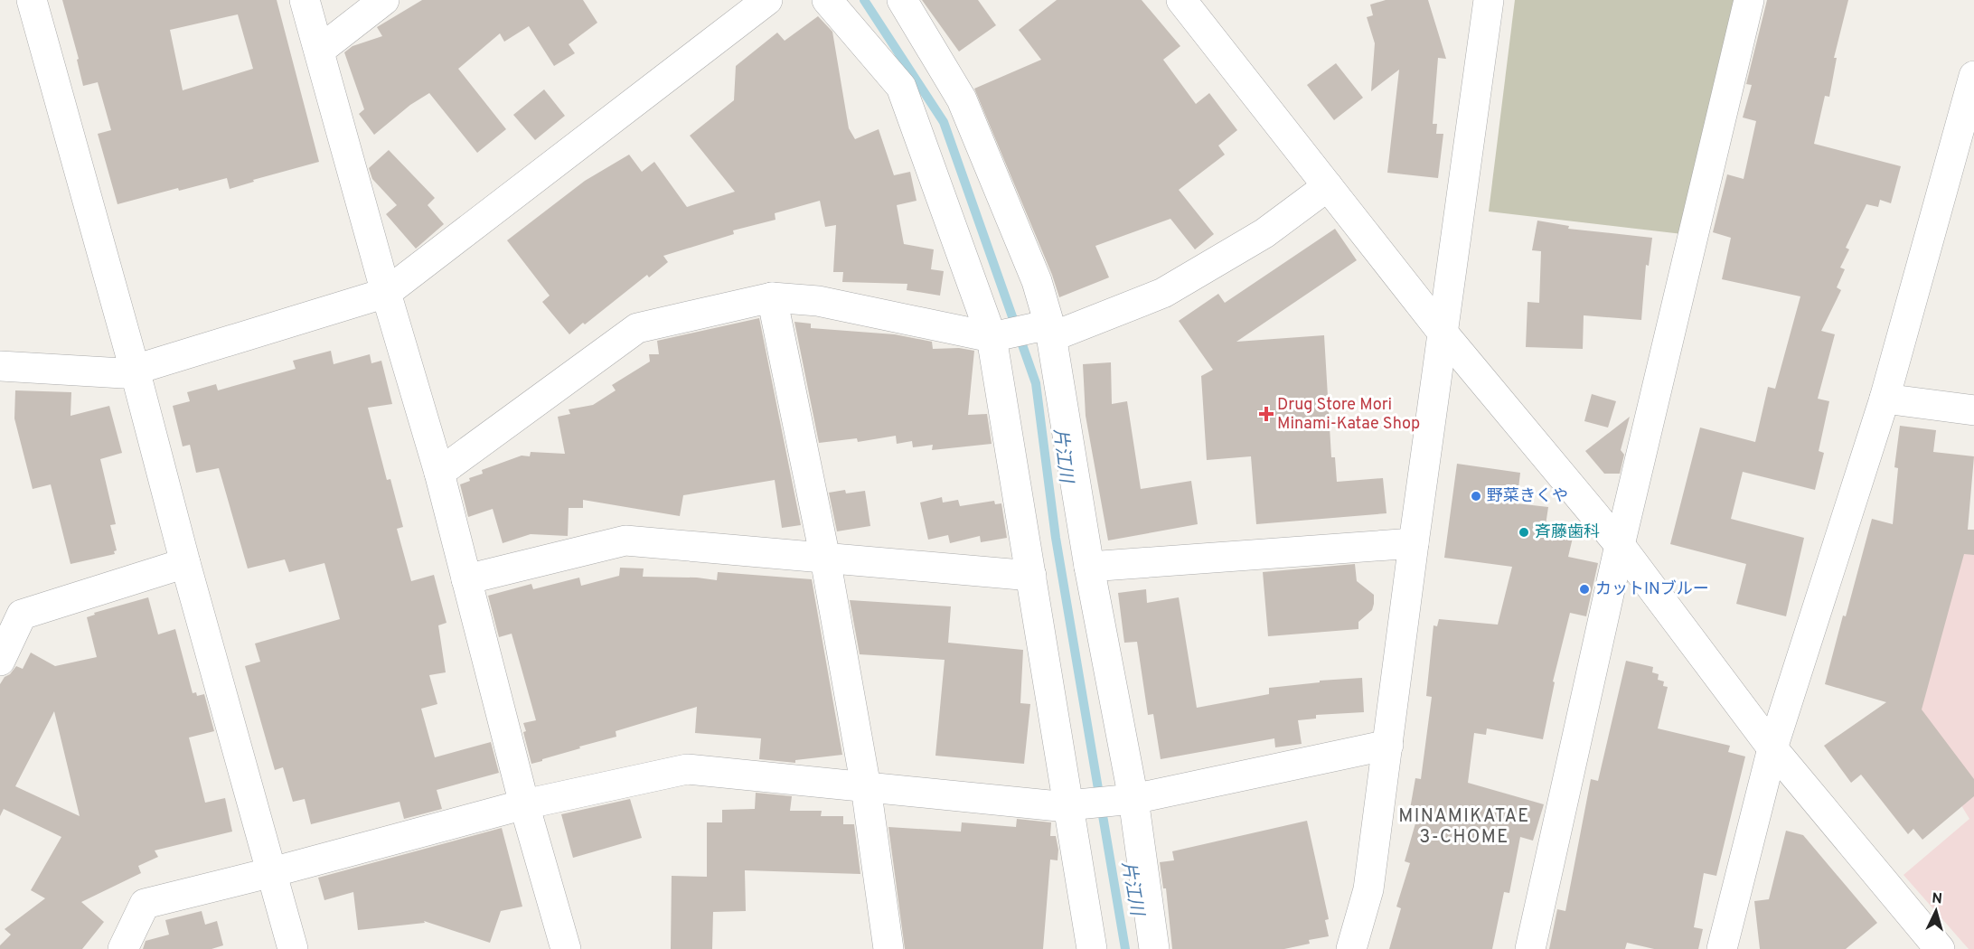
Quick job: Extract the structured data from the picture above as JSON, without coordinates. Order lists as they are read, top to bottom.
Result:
{
  "districts": ["MINAMIKATAE 3-CHOME"],
  "water": ["片江川"],
  "places": {
    "health": ["Drug Store Mori Minami-Katae Shop"],
    "other": ["野菜きくや", "斉藤歯科", "カットINブルー"]
  },
  "north": "top"
}
